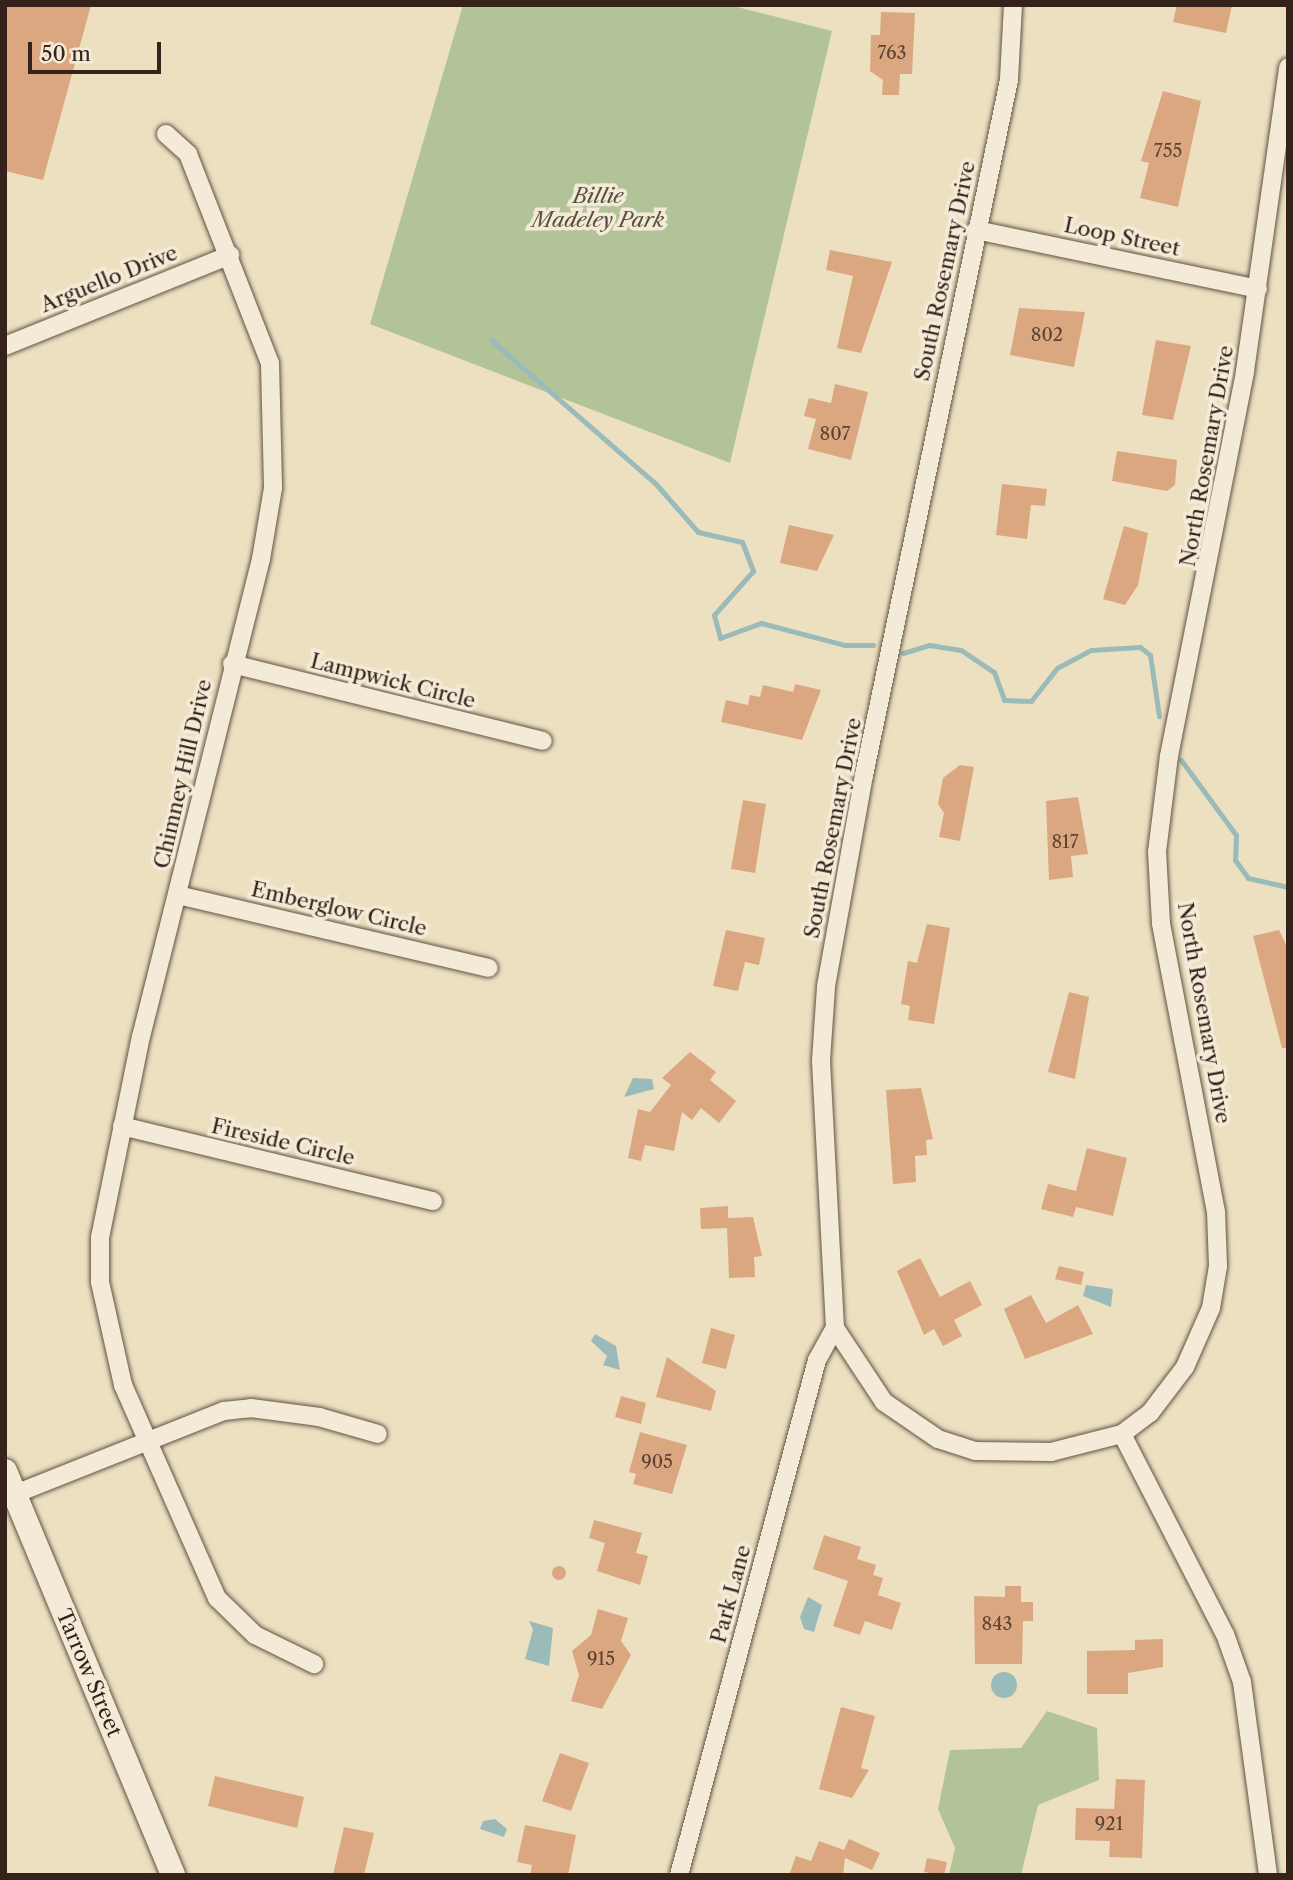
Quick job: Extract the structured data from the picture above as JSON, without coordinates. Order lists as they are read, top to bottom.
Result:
{
  "streets": {
    "main road": ["Tarrow Street"],
    "street": [
      "Loop Street",
      "South Rosemary Drive",
      "Arguello Drive",
      "North Rosemary Drive",
      "Lampwick Circle",
      "Chimney Hill Drive",
      "Emberglow Circle",
      "Fireside Circle",
      "Park Lane"
    ]
  },
  "crossings": [
    ["Loop Street", "South Rosemary Drive"],
    ["Loop Street", "North Rosemary Drive"],
    ["South Rosemary Drive", "Park Lane"],
    ["Arguello Drive", "Chimney Hill Drive"],
    ["Lampwick Circle", "Chimney Hill Drive"],
    ["Chimney Hill Drive", "Emberglow Circle"],
    ["Chimney Hill Drive", "Fireside Circle"]
  ],
  "parks": ["Billie Madeley Park"],
  "house_numbers": [
    "763",
    "755",
    "802",
    "807",
    "817",
    "905",
    "843",
    "915",
    "921"
  ],
  "scale_bar": "50 m"
}
